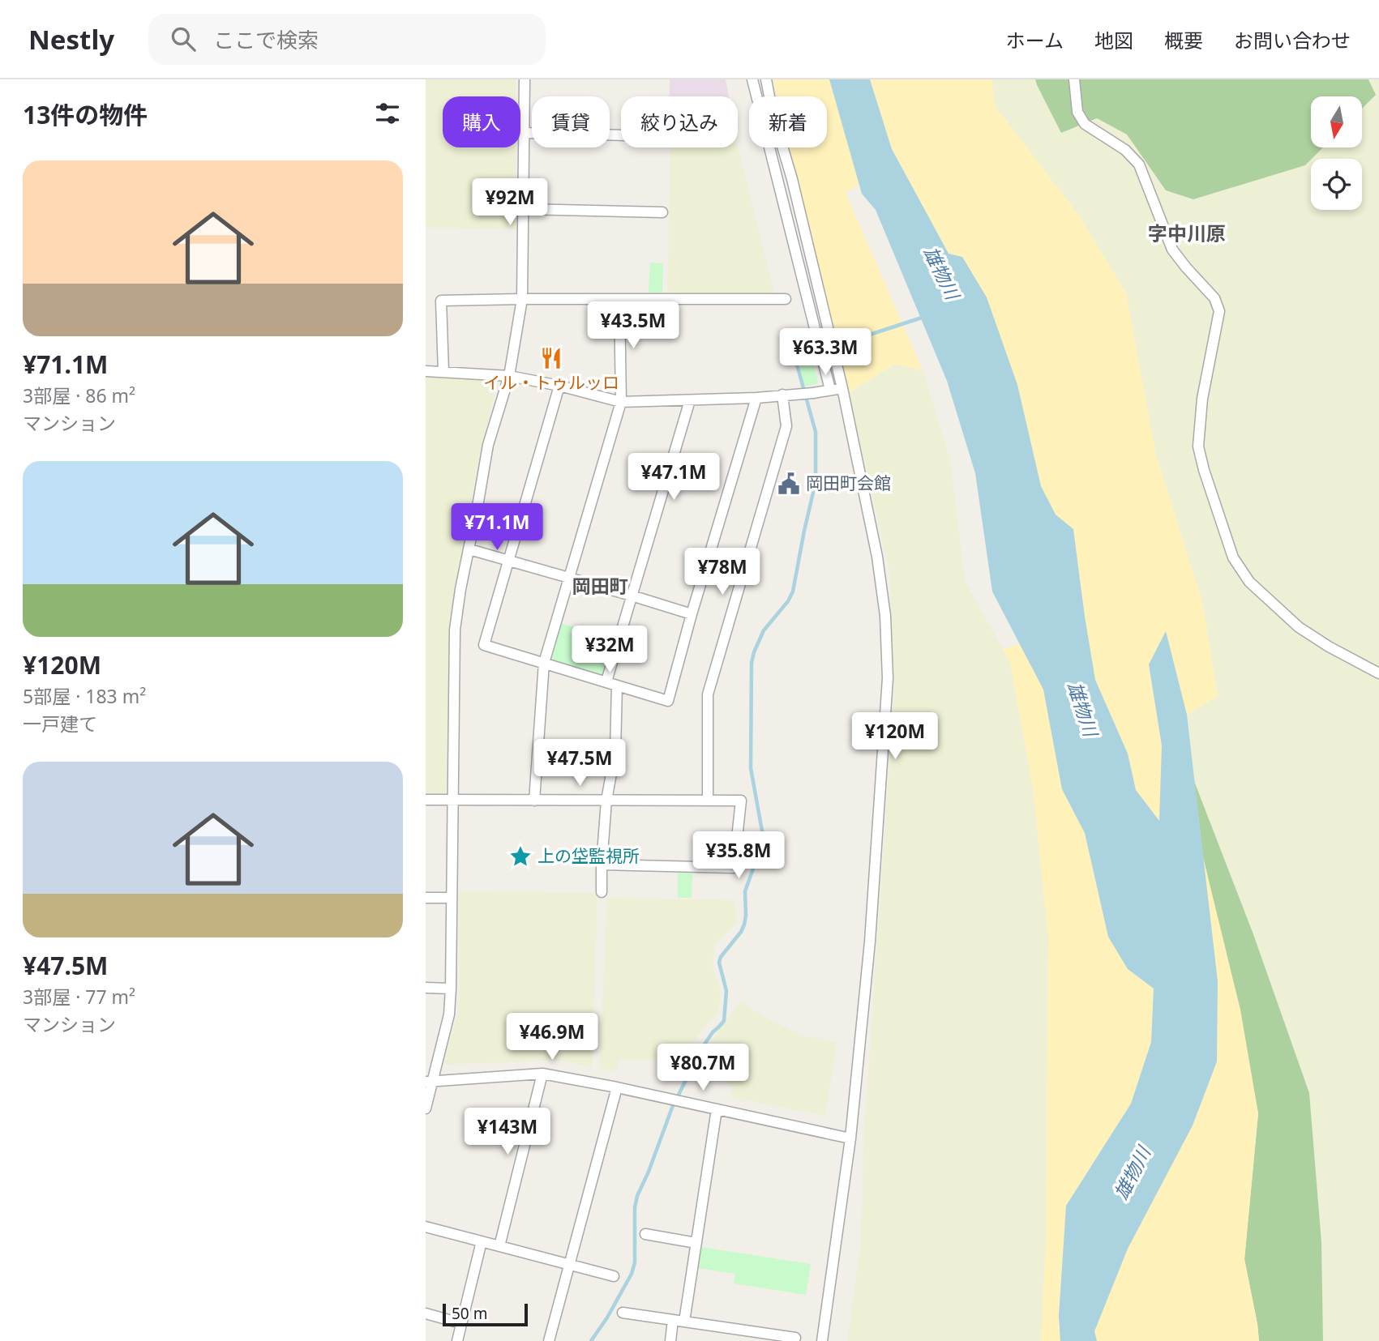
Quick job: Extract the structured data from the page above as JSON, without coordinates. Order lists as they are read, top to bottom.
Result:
{
  "districts": ["字中川原", "岡田町"],
  "water": ["雄物川"],
  "places": {
    "restaurant": ["イル・トゥルッロ"],
    "public building": ["岡田町会館"],
    "place": ["上の垈監視所"]
  },
  "scale_bar": "50 m",
  "north": "bottom",
  "page": {
    "header": "Nestly",
    "search": "ここで検索",
    "nav": [
      "ホーム",
      "地図",
      "概要",
      "お問い合わせ"
    ],
    "heading": "13件の物件",
    "chip": [
      "購入",
      "賃貸",
      "絞り込み",
      "新着"
    ],
    "list": [
      {
        "name": "¥71.1M",
        "note": "3部屋 · 86 m² · マンション"
      },
      {
        "name": "¥120M",
        "note": "5部屋 · 183 m² · 一戸建て"
      },
      {
        "name": "¥47.5M",
        "note": "3部屋 · 77 m² · マンション"
      }
    ],
    "price": [
      "¥92M",
      "¥43.5M",
      "¥63.3M",
      "¥47.1M",
      "¥71.1M",
      "¥78M",
      "¥32M",
      "¥120M",
      "¥47.5M",
      "¥35.8M",
      "¥46.9M",
      "¥80.7M",
      "¥143M"
    ],
    "scale": "50 m"
  }
}
